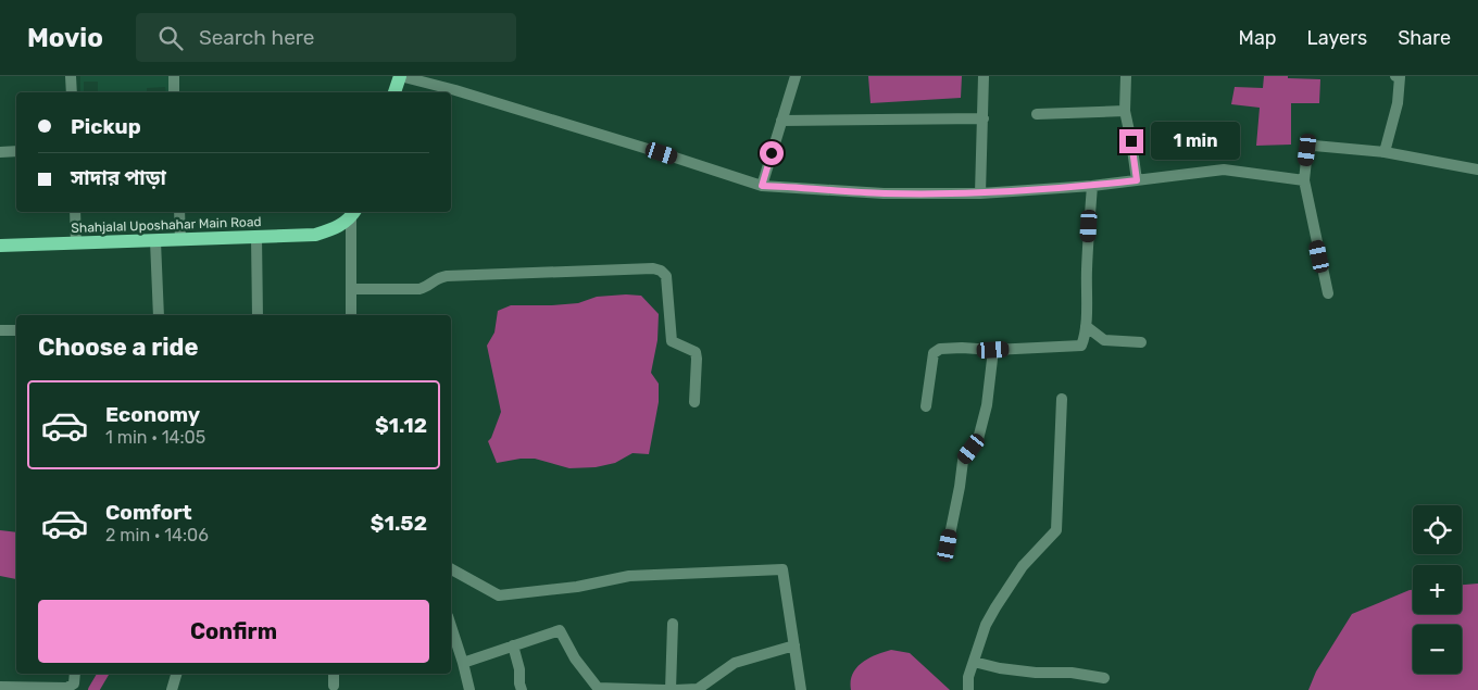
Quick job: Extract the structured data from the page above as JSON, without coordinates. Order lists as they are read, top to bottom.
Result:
{
  "streets": {
    "main road": ["Shahjalal Uposhahar Main Road"]
  },
  "page": {
    "header": "Movio",
    "search": "Search here",
    "nav": ["Map", "Layers", "Share"],
    "banner": ["Pickup", "সাদার পাড়া"],
    "bubble": "1 min",
    "heading": "Choose a ride",
    "list": [
      {
        "name": "Economy",
        "note": "1 min · 14:05",
        "value": "$1.12"
      },
      {
        "name": "Comfort",
        "note": "2 min · 14:06",
        "value": "$1.52"
      }
    ],
    "map_buttons": ["+", "−"],
    "buttons": "Confirm"
  }
}
